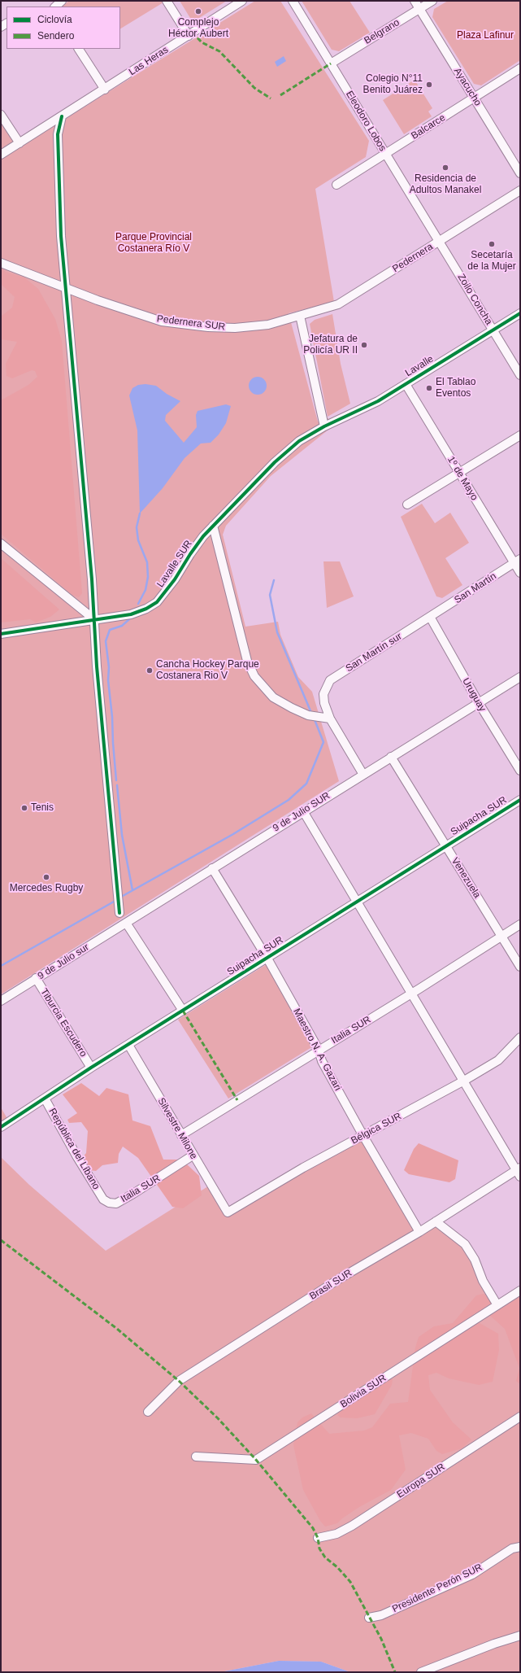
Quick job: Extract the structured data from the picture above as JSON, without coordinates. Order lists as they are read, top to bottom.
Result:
{
  "streets": {
    "street": [
      "Belgrano",
      "Las Heras",
      "Ayacucho",
      "Eleodoro Lobos",
      "Balcarce",
      "Pedernera",
      "Zoilo Concha",
      "Pedernera SUR",
      "Lavalle",
      "1º de Mayo",
      "Lavalle SUR",
      "San Martín",
      "San Martín sur",
      "Uruguay",
      "9 de Julio SUR",
      "Suipacha SUR",
      "Venezuela",
      "9 de Julio sur",
      "Tiburcia Escudero",
      "Italia SUR",
      "Maestro N. A. Gazari",
      "Silvestre Milone",
      "Bélgica SUR",
      "República del Líbano",
      "Brasil SUR",
      "Bolivia SUR",
      "Europa SUR",
      "Presidente Perón SUR"
    ]
  },
  "crossings": [
    ["Belgrano", "Ayacucho"],
    ["Belgrano", "Eleodoro Lobos"],
    ["Ayacucho", "Balcarce"],
    ["Eleodoro Lobos", "Balcarce"],
    ["Eleodoro Lobos", "Pedernera"],
    ["Eleodoro Lobos", "Zoilo Concha"],
    ["Pedernera", "Zoilo Concha"],
    ["Pedernera", "Pedernera SUR"],
    ["Zoilo Concha", "Lavalle"],
    ["Lavalle", "1º de Mayo"],
    ["Lavalle", "Lavalle SUR"],
    ["1º de Mayo", "San Martín"],
    ["San Martín", "San Martín sur"],
    ["San Martín", "Uruguay"],
    ["San Martín sur", "Uruguay"],
    ["Uruguay", "9 de Julio SUR"],
    ["9 de Julio SUR", "Venezuela"],
    ["9 de Julio SUR", "9 de Julio sur"],
    ["9 de Julio SUR", "Maestro N. A. Gazari"],
    ["Suipacha SUR", "Venezuela"],
    ["Suipacha SUR", "Tiburcia Escudero"],
    ["Suipacha SUR", "Maestro N. A. Gazari"],
    ["Suipacha SUR", "Silvestre Milone"],
    ["Suipacha SUR", "República del Líbano"],
    ["Venezuela", "Italia SUR"],
    ["9 de Julio sur", "Tiburcia Escudero"],
    ["Italia SUR", "Maestro N. A. Gazari"],
    ["Italia SUR", "Silvestre Milone"],
    ["Italia SUR", "República del Líbano"],
    ["Maestro N. A. Gazari", "Bélgica SUR"],
    ["Maestro N. A. Gazari", "Brasil SUR"],
    ["Silvestre Milone", "Bélgica SUR"]
  ],
  "parks": ["Plaza Lafinur", "Parque Provincial Costanera Río V"],
  "places": [
    "Complejo Héctor Aubert",
    "Colegio N°11 Benito Juárez",
    "Residencia de Adultos Manakel",
    "Secetaría de la Mujer",
    "Jefatura de Policía UR II",
    "El Tablao Eventos",
    "Cancha Hockey Parque Costanera Rio V",
    "Tenis",
    "Mercedes Rugby"
  ],
  "legend": ["Ciclovía", "Sendero"]
}
